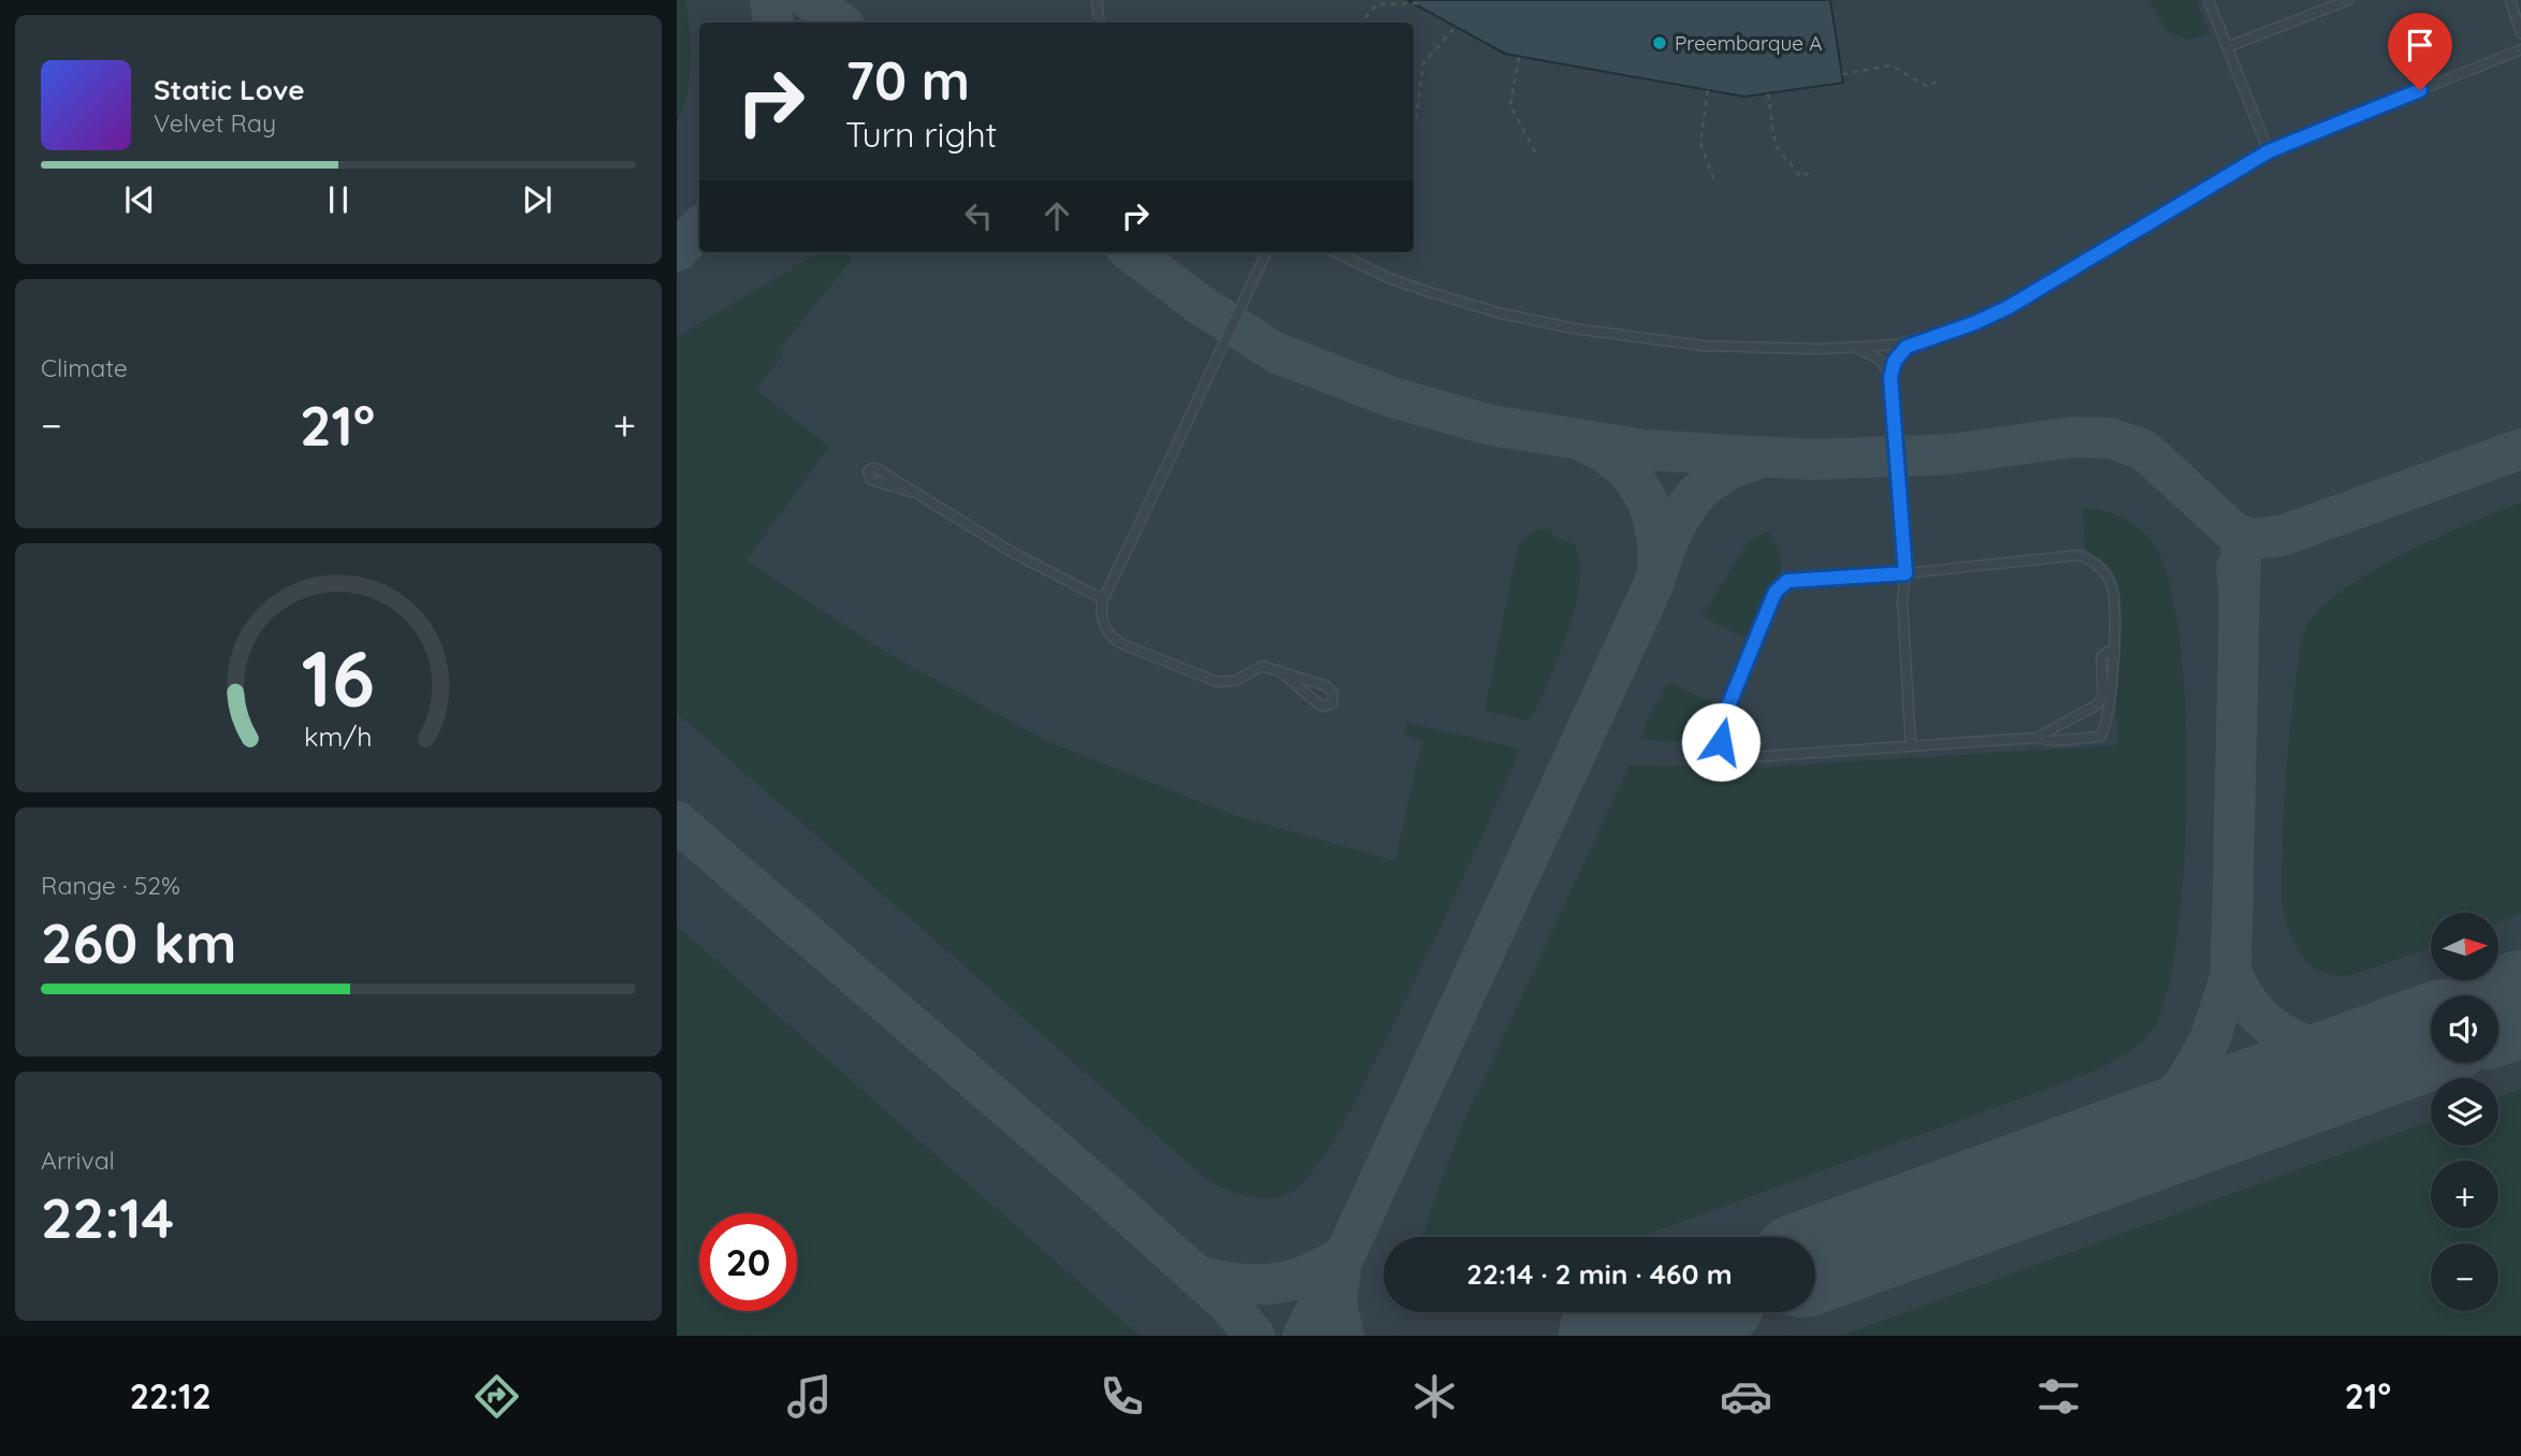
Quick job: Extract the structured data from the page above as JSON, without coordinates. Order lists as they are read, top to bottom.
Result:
{
  "places": ["Preembarque A"],
  "north": "right",
  "page": {
    "turn": ["70 m", "Turn right"],
    "song": ["Static Love", "Velvet Ray"],
    "tile": [
      "Climate",
      ["Range · 52%", "260 km"],
      ["Arrival", "22:14"]
    ],
    "heat": ["−", "21°", "+"],
    "map_buttons": ["+", "−"],
    "limit": "20",
    "trip": "22:14 · 2 min · 460 m",
    "tabs": ["22:12", "21°"],
    "gauge": ["16", "km/h"]
  }
}
